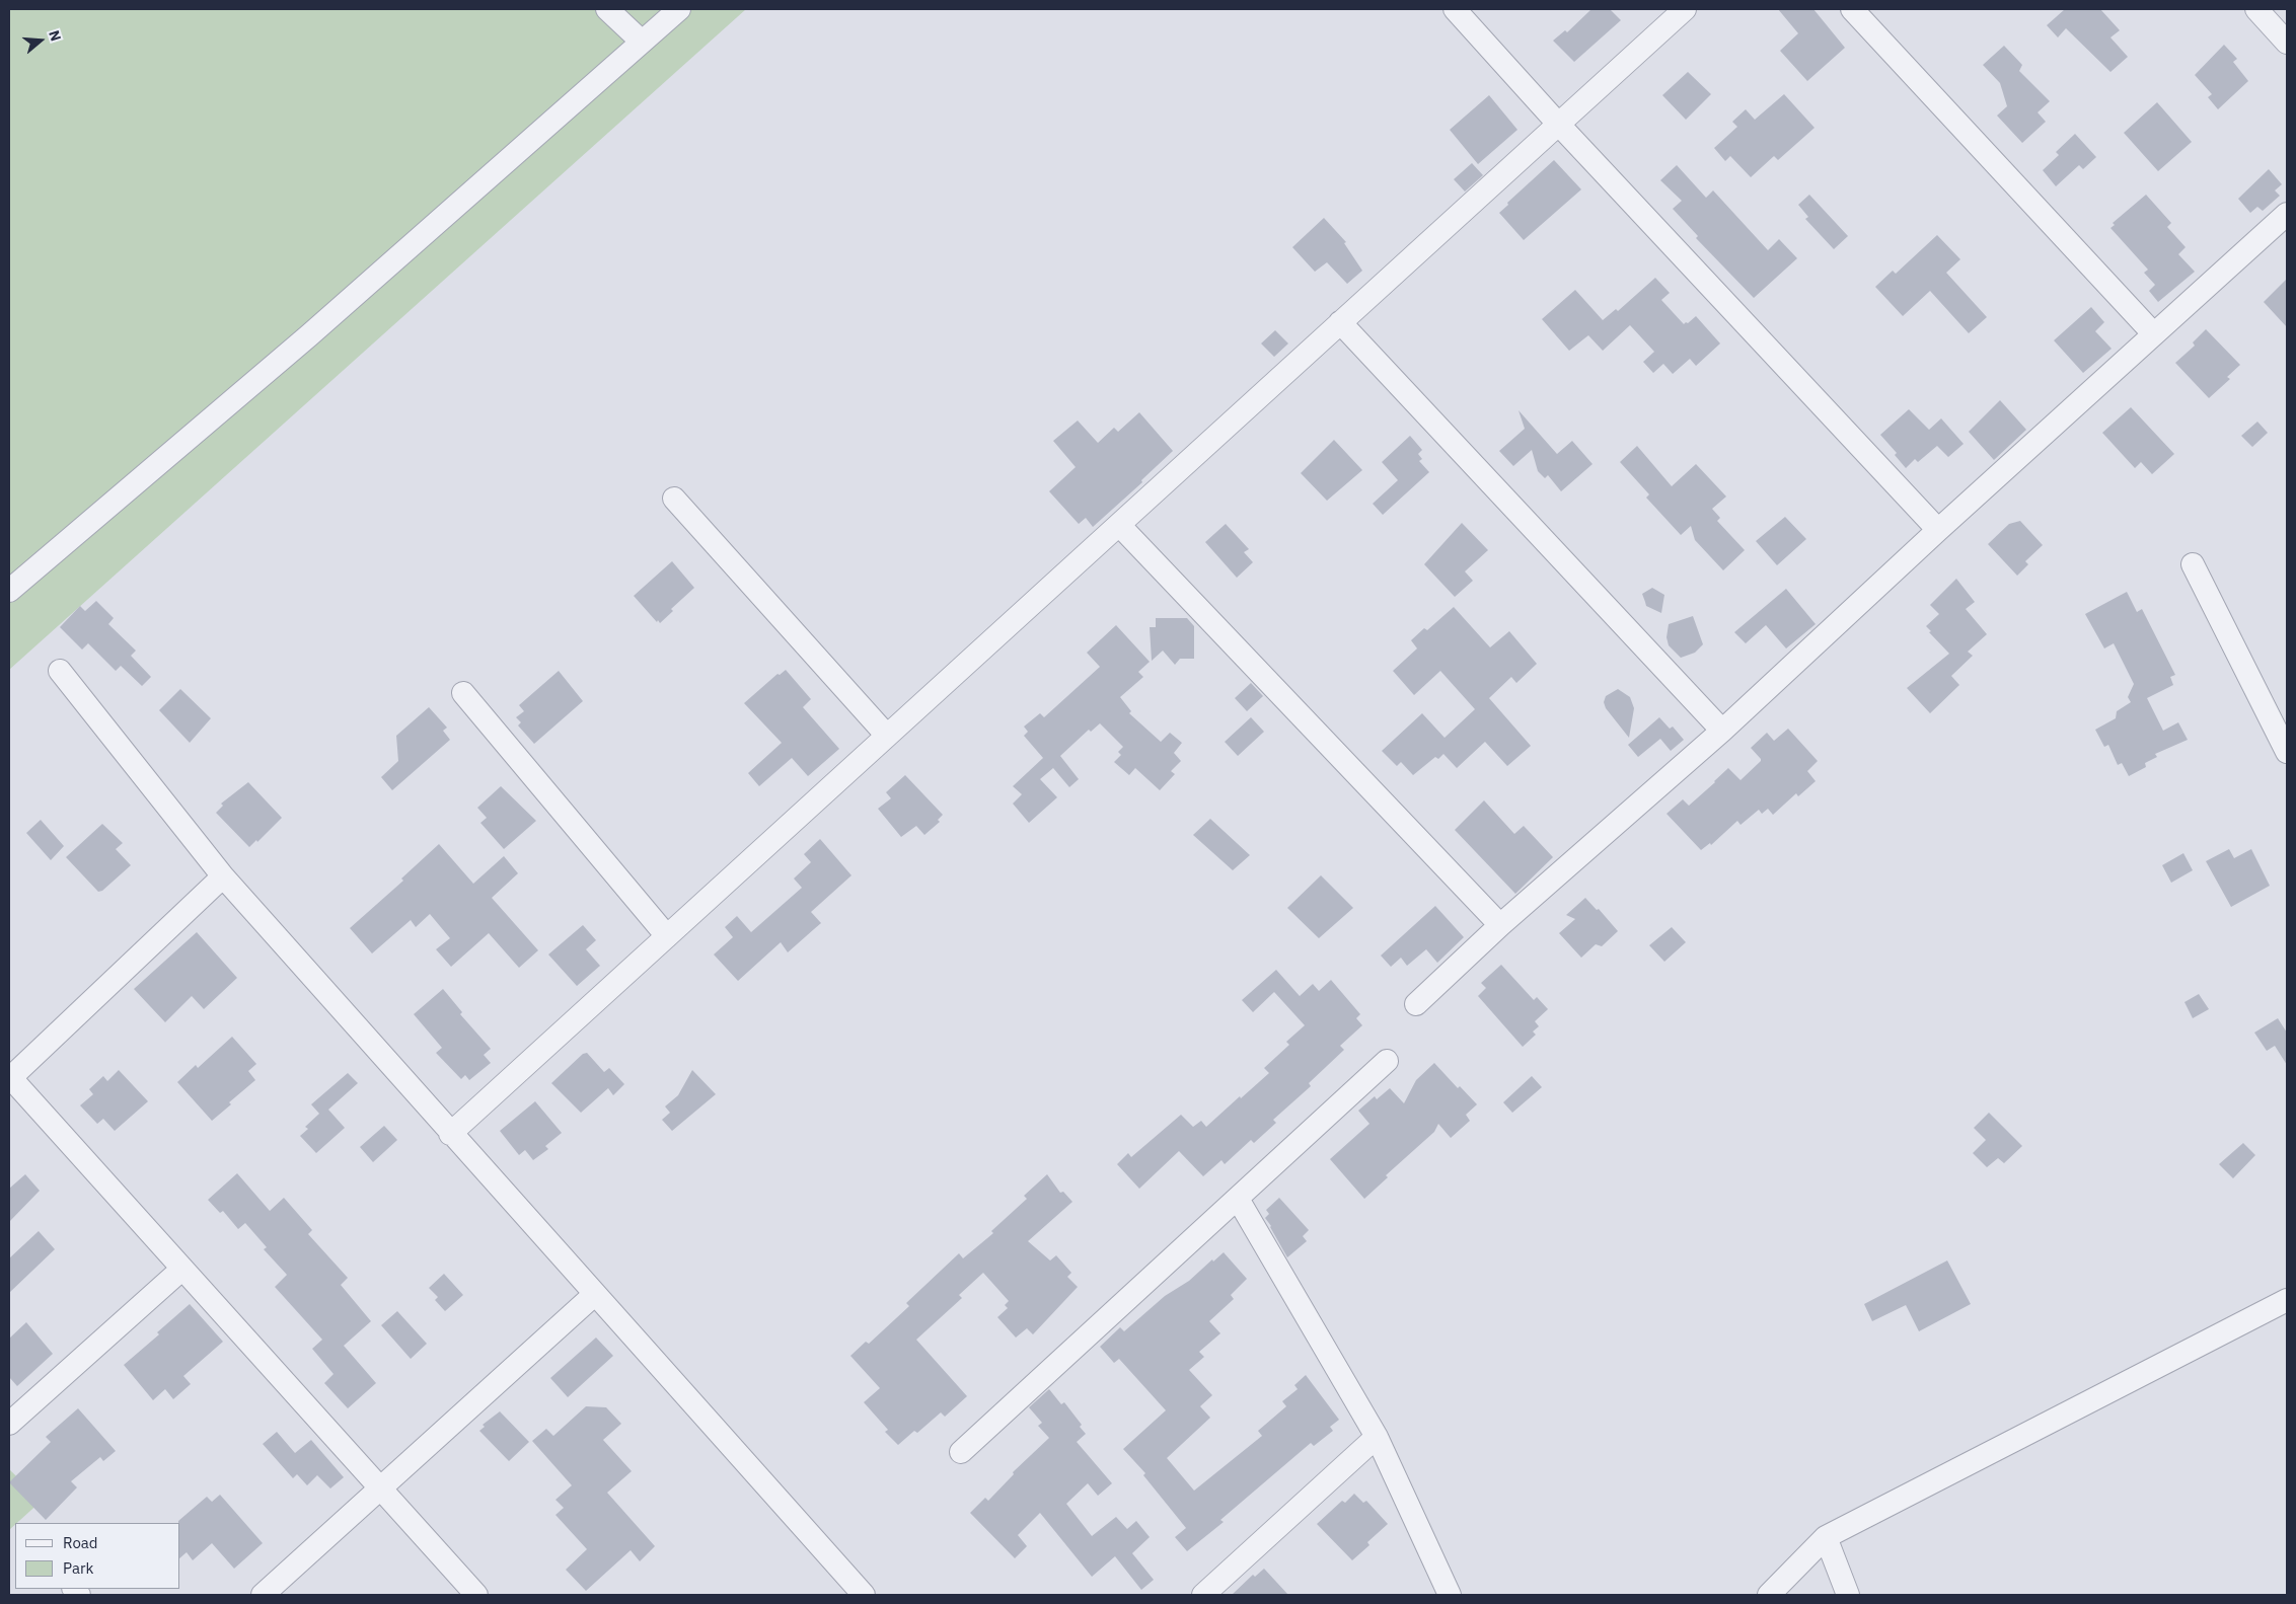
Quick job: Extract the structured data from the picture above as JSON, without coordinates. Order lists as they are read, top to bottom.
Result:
{
  "legend": ["Road", "Park"],
  "north": "right"
}
